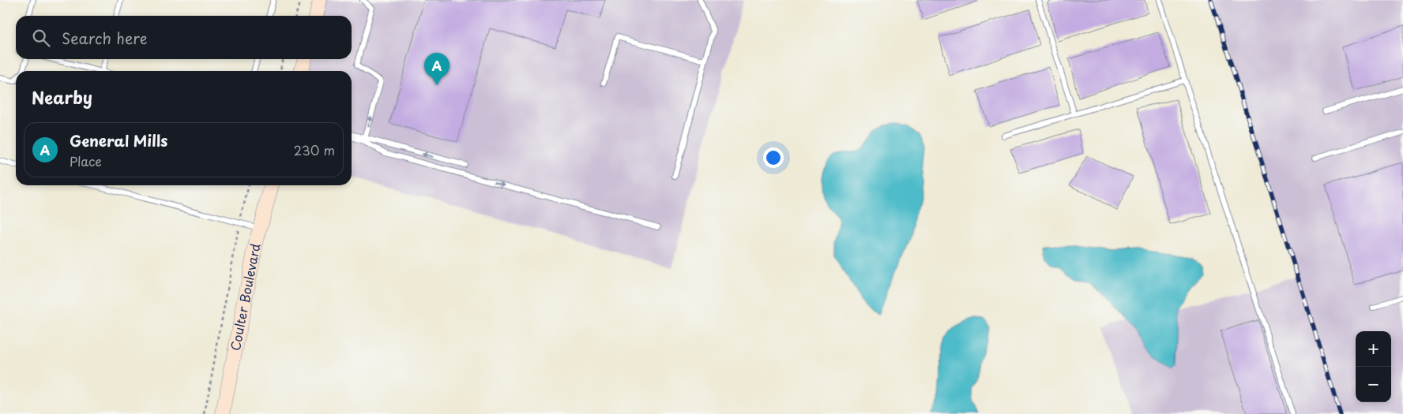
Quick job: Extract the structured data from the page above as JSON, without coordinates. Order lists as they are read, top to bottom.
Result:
{
  "streets": {
    "street": ["Coulter Boulevard"]
  },
  "page": {
    "search": "Search here",
    "pins": "A",
    "heading": "Nearby",
    "list": [
      {
        "mark": "A",
        "name": "General Mills",
        "note": "Place",
        "value": "230 m"
      }
    ],
    "map_buttons": ["+", "−"]
  }
}
